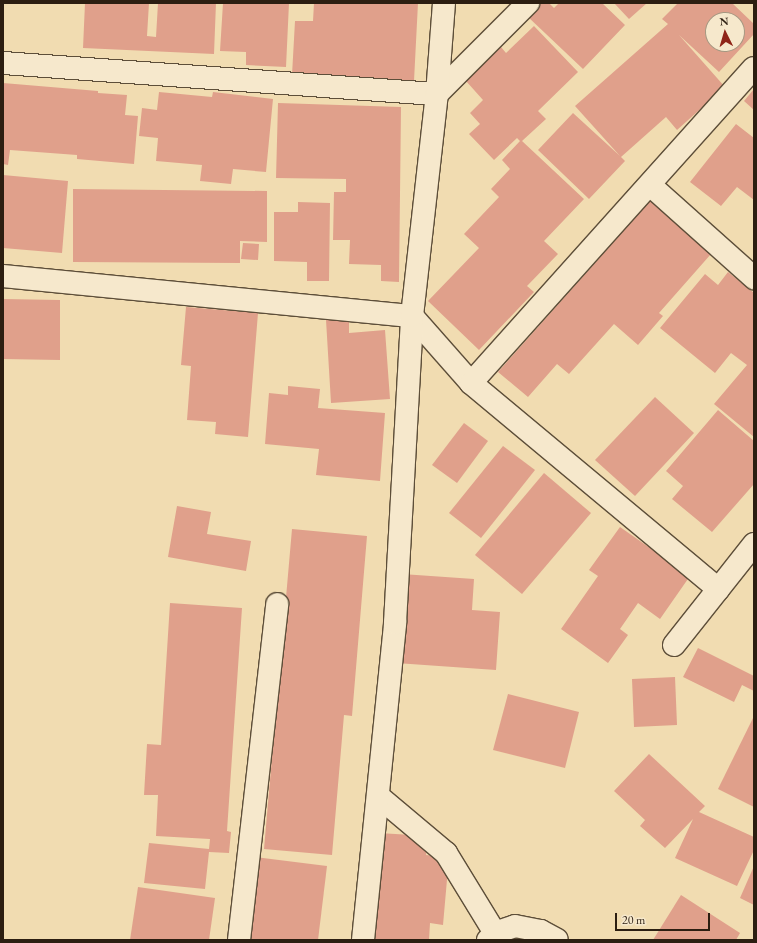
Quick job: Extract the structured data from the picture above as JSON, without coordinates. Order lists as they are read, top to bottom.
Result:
{
  "scale_bar": "20 m",
  "north": "top"
}
